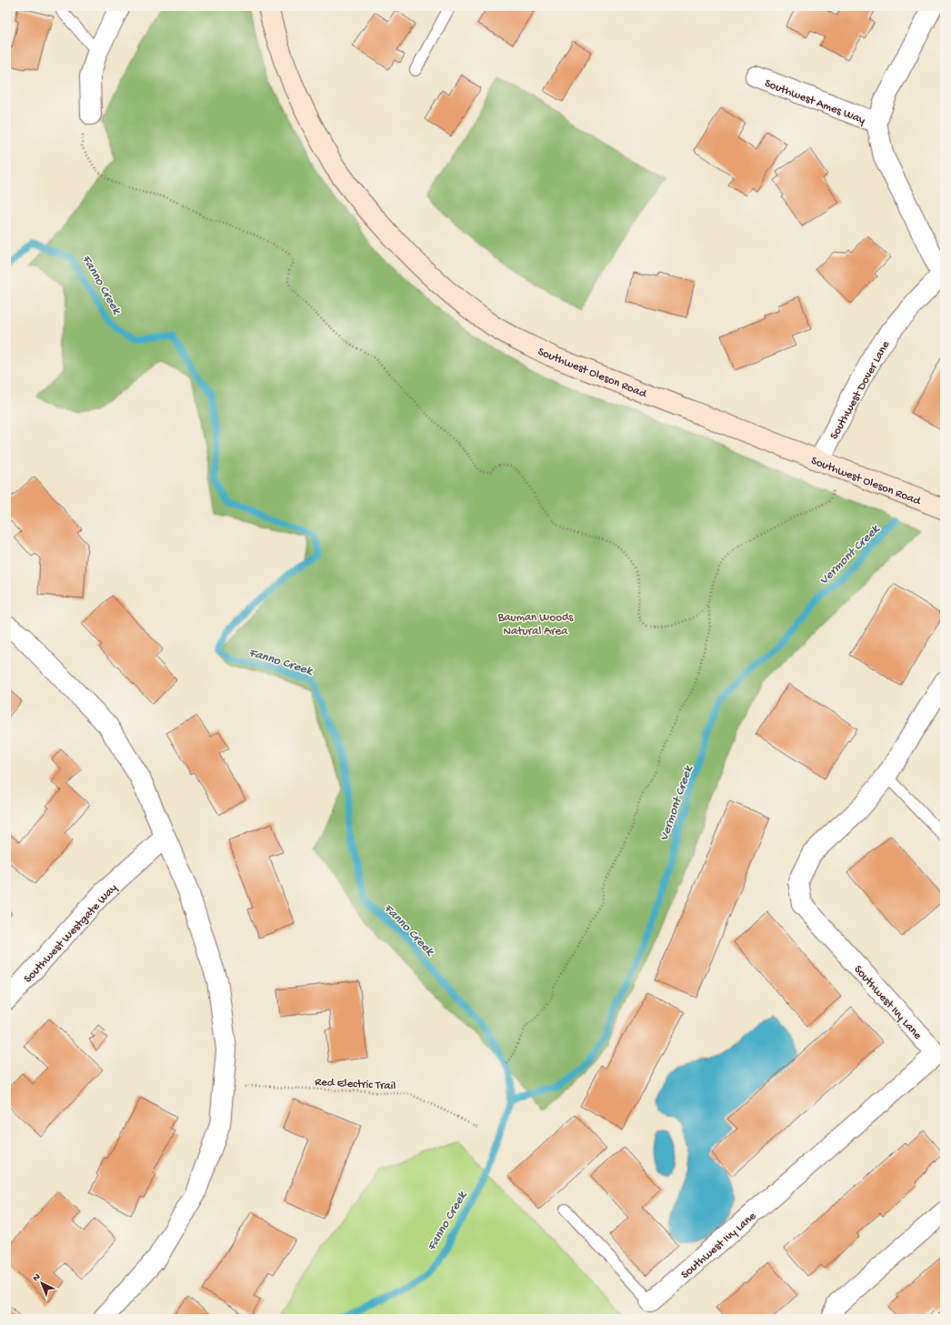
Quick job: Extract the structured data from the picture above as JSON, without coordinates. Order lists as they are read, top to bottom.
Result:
{
  "streets": {
    "main road": ["Southwest Oleson Road"],
    "street": [
      "Southwest Ames Way",
      "Southwest Dover Lane",
      "Southwest Westgate Way",
      "Southwest Ivy Lane"
    ],
    "path": ["Red Electric Trail"]
  },
  "crossings": [
    ["Southwest Oleson Road", "Southwest Dover Lane"]
  ],
  "water": ["Fanno Creek", "Vermont Creek"],
  "parks": ["Bauman Woods Natural Area"],
  "north": "top left"
}
